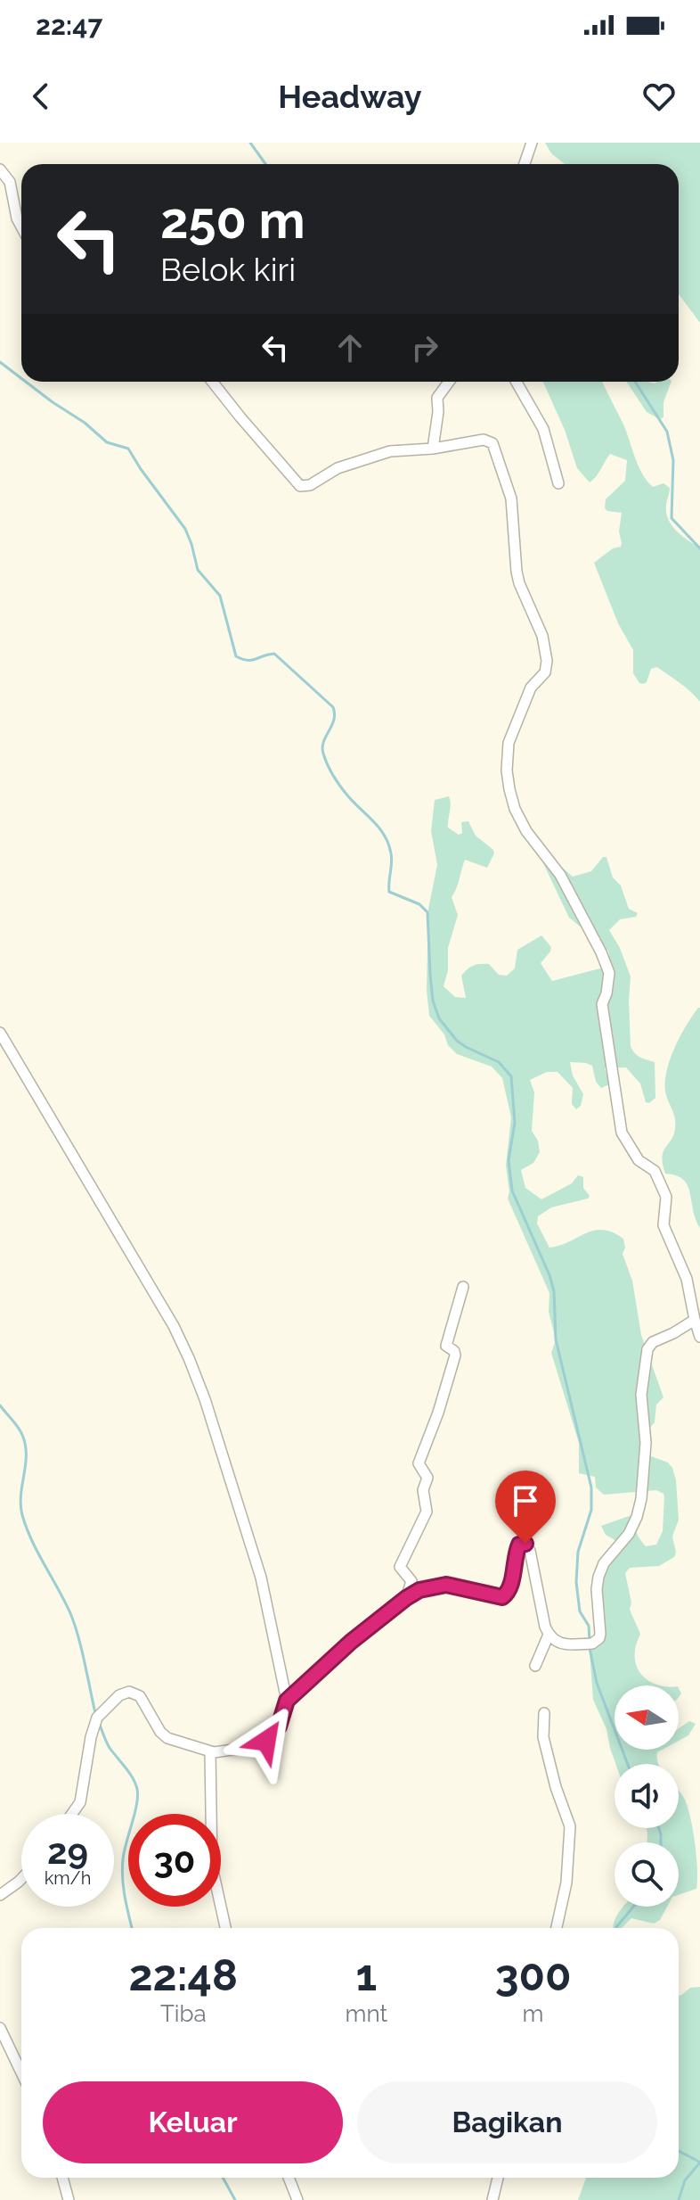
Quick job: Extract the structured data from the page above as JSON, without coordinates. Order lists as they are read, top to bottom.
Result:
{
  "north": "left",
  "page": {
    "status": "22:47",
    "header": "Headway",
    "turn": ["250 m", "Belok kiri"],
    "speed": "29 km/h",
    "limit": "30",
    "eta": [
      "22:48",
      "Tiba",
      "1",
      "mnt",
      "300",
      "m"
    ],
    "buttons": ["Keluar", "Bagikan"]
  }
}
